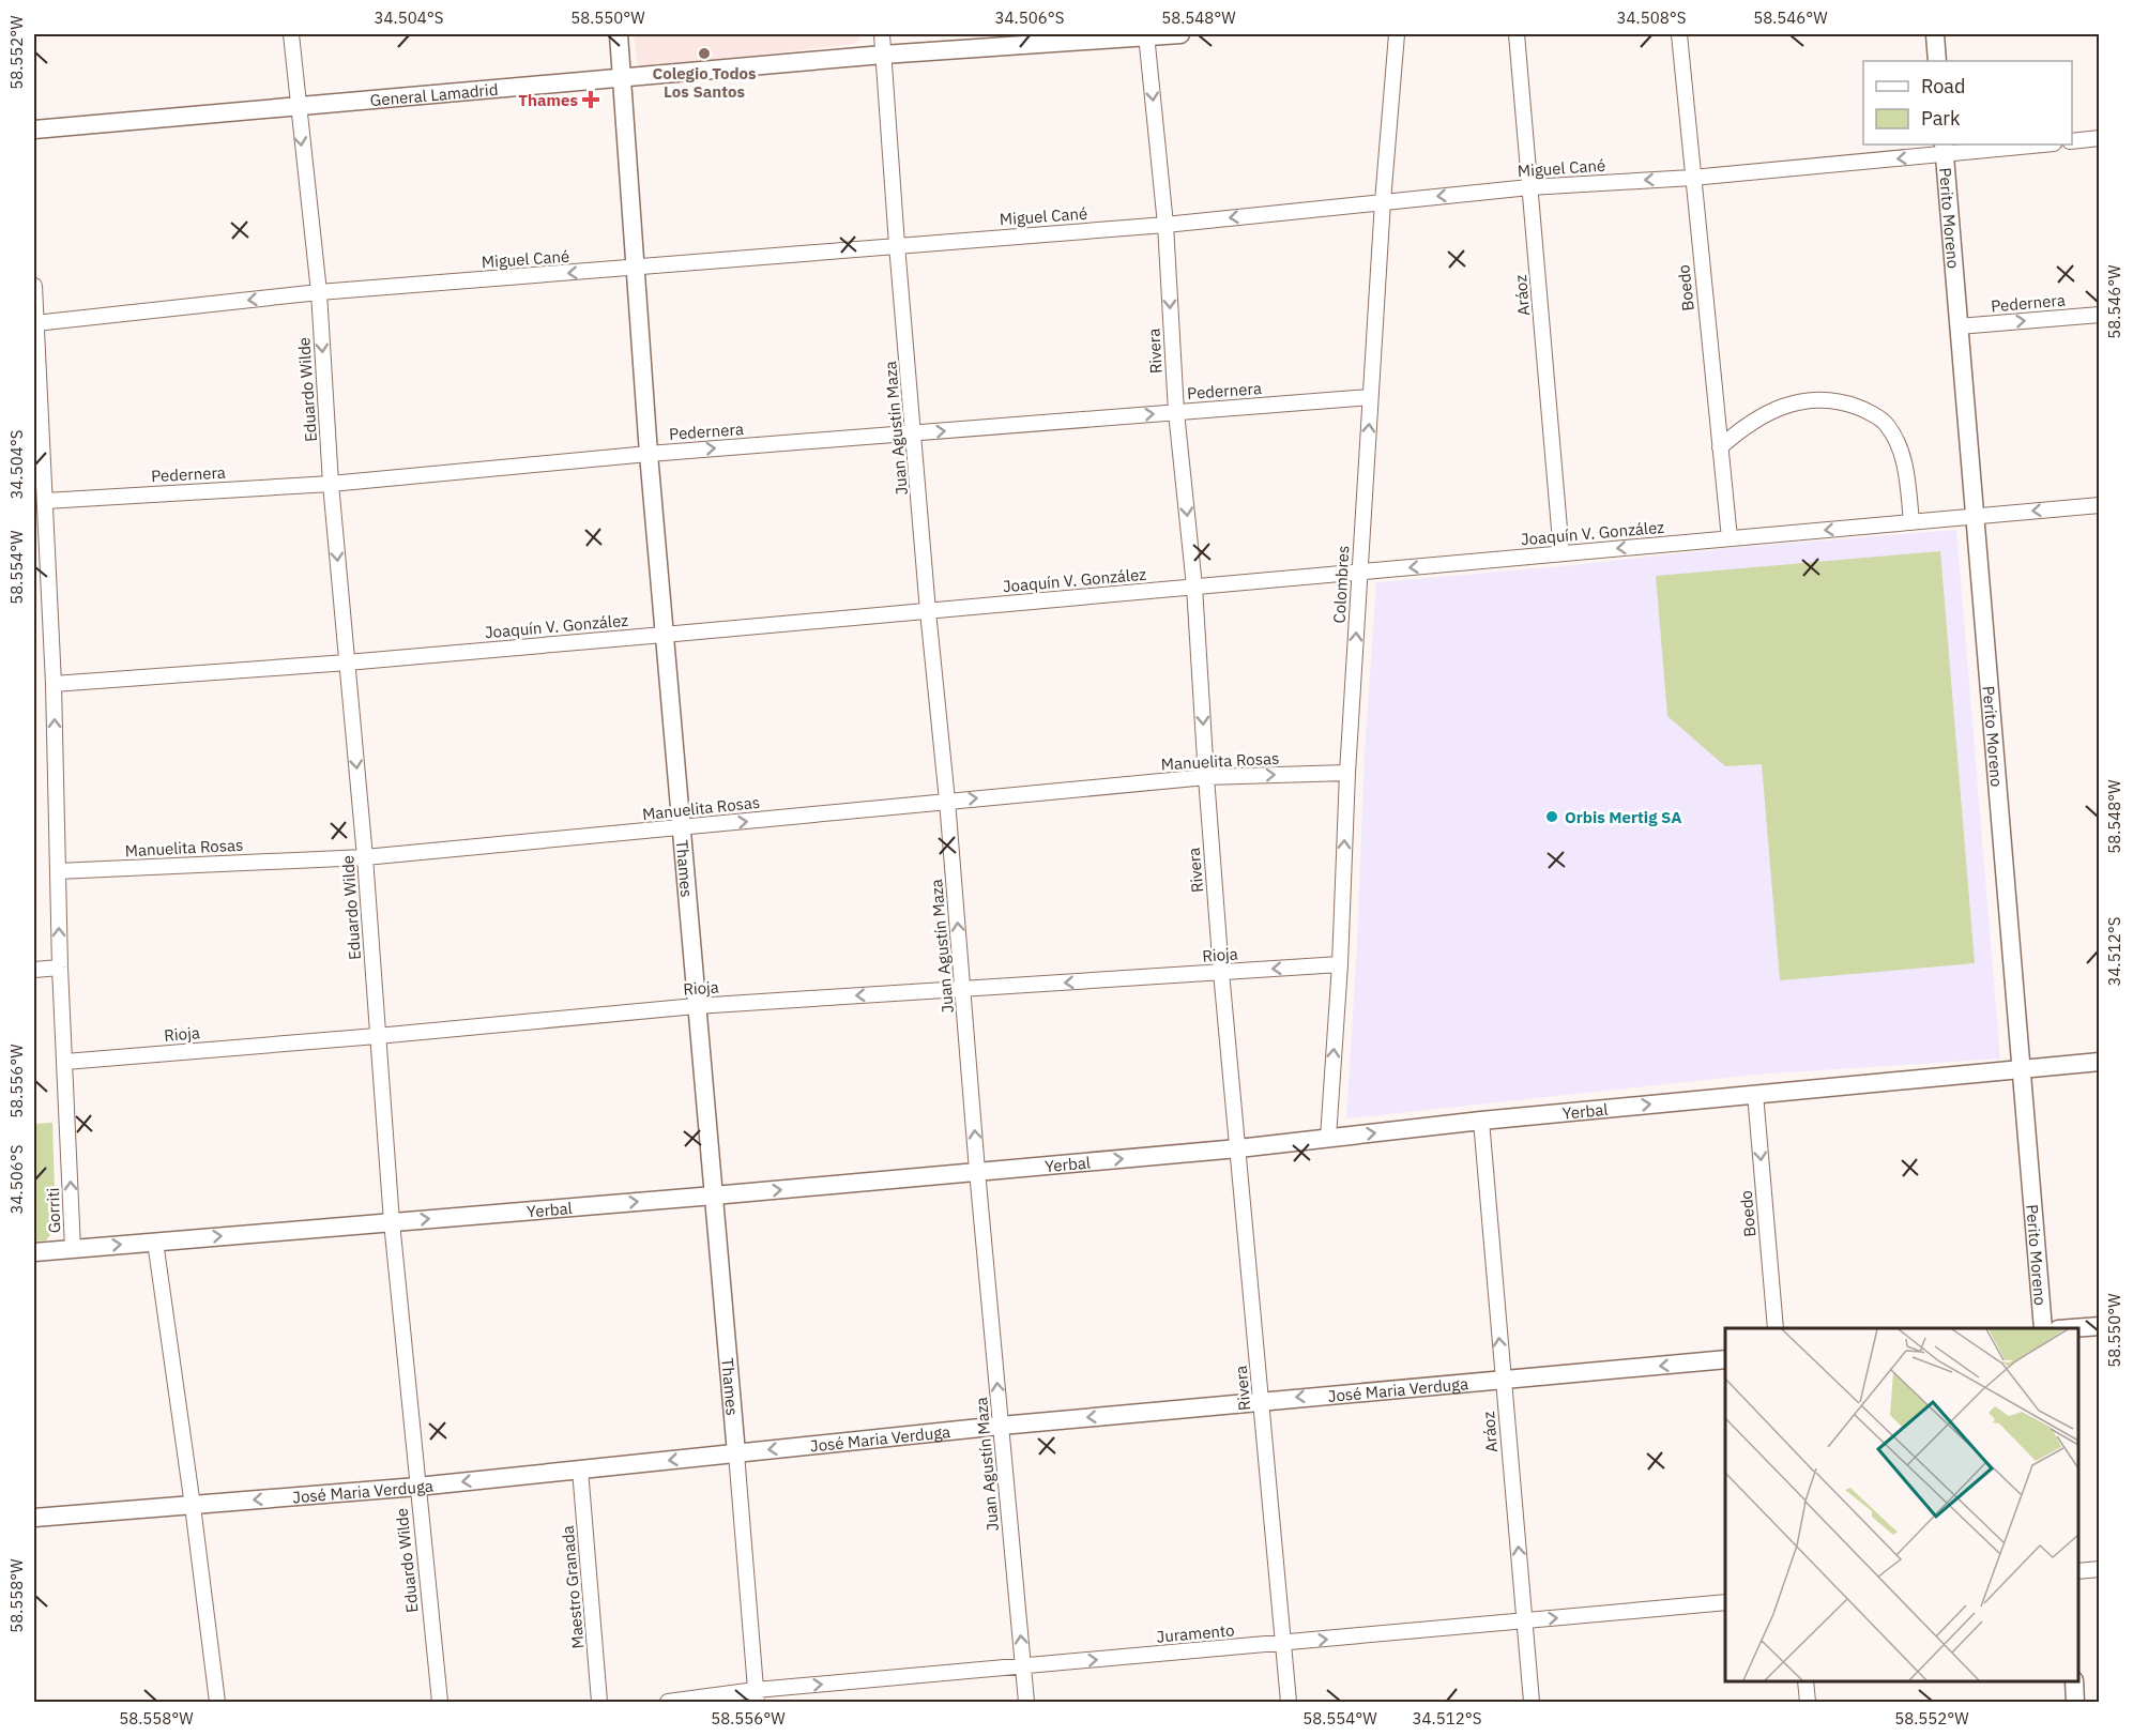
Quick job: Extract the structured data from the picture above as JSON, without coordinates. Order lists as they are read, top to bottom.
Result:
{
  "streets": {
    "street": [
      "General Lamadrid",
      "Miguel Cané",
      "Perito Moreno",
      "Boedo",
      "Aráoz",
      "Pedernera",
      "Rivera",
      "Eduardo Wilde",
      "Juan Agustín Maza",
      "Joaquín V. González",
      "Colombres",
      "Manuelita Rosas",
      "Thames",
      "Rioja",
      "Yerbal",
      "Gorriti",
      "José Maria Verduga",
      "Maestro Granada",
      "Juramento"
    ]
  },
  "crossings": [
    ["General Lamadrid", "Rivera"],
    ["General Lamadrid", "Eduardo Wilde"],
    ["General Lamadrid", "Juan Agustín Maza"],
    ["General Lamadrid", "Thames"],
    ["Miguel Cané", "Perito Moreno"],
    ["Miguel Cané", "Boedo"],
    ["Miguel Cané", "Aráoz"],
    ["Miguel Cané", "Rivera"],
    ["Miguel Cané", "Eduardo Wilde"],
    ["Miguel Cané", "Juan Agustín Maza"],
    ["Miguel Cané", "Colombres"],
    ["Miguel Cané", "Thames"],
    ["Miguel Cané", "Gorriti"],
    ["Perito Moreno", "Pedernera"],
    ["Perito Moreno", "Joaquín V. González"],
    ["Perito Moreno", "Yerbal"],
    ["Boedo", "Joaquín V. González"],
    ["Boedo", "Yerbal"],
    ["Aráoz", "Joaquín V. González"],
    ["Aráoz", "Yerbal"],
    ["Aráoz", "José Maria Verduga"],
    ["Aráoz", "Juramento"],
    ["Pedernera", "Rivera"],
    ["Pedernera", "Eduardo Wilde"],
    ["Pedernera", "Juan Agustín Maza"],
    ["Pedernera", "Colombres"],
    ["Pedernera", "Thames"],
    ["Pedernera", "Gorriti"],
    ["Rivera", "Joaquín V. González"],
    ["Rivera", "Manuelita Rosas"],
    ["Rivera", "Rioja"],
    ["Rivera", "Yerbal"],
    ["Rivera", "José Maria Verduga"],
    ["Rivera", "Juramento"],
    ["Eduardo Wilde", "Joaquín V. González"],
    ["Eduardo Wilde", "Manuelita Rosas"],
    ["Eduardo Wilde", "Rioja"],
    ["Eduardo Wilde", "Yerbal"],
    ["Eduardo Wilde", "José Maria Verduga"],
    ["Juan Agustín Maza", "Joaquín V. González"],
    ["Juan Agustín Maza", "Manuelita Rosas"],
    ["Juan Agustín Maza", "Rioja"],
    ["Juan Agustín Maza", "Yerbal"],
    ["Juan Agustín Maza", "José Maria Verduga"],
    ["Juan Agustín Maza", "Juramento"],
    ["Joaquín V. González", "Colombres"],
    ["Joaquín V. González", "Thames"],
    ["Joaquín V. González", "Gorriti"],
    ["Colombres", "Manuelita Rosas"],
    ["Colombres", "Rioja"],
    ["Colombres", "Yerbal"],
    ["Manuelita Rosas", "Thames"],
    ["Manuelita Rosas", "Gorriti"],
    ["Thames", "Rioja"],
    ["Thames", "Yerbal"],
    ["Thames", "José Maria Verduga"],
    ["Thames", "Juramento"],
    ["Rioja", "Gorriti"],
    ["Yerbal", "Gorriti"],
    ["José Maria Verduga", "Maestro Granada"]
  ],
  "one_way": [
    "Miguel Cané",
    "Aráoz",
    "Pedernera",
    "Rivera",
    "Eduardo Wilde",
    "Juan Agustín Maza",
    "Colombres",
    "Manuelita Rosas",
    "Rioja",
    "Yerbal",
    "Gorriti",
    "José Maria Verduga",
    "Juramento"
  ],
  "places": {
    "other": ["Colegio Todos Los Santos", "Orbis Mertig SA"],
    "health": ["Thames"]
  },
  "legend": ["Road", "Park"],
  "coordinates": [
    "34.504°S",
    "58.550°W",
    "34.506°S",
    "58.548°W",
    "34.508°S",
    "58.546°W",
    "58.552°W",
    "58.554°W",
    "34.512°S",
    "58.556°W",
    "58.558°W"
  ]
}
